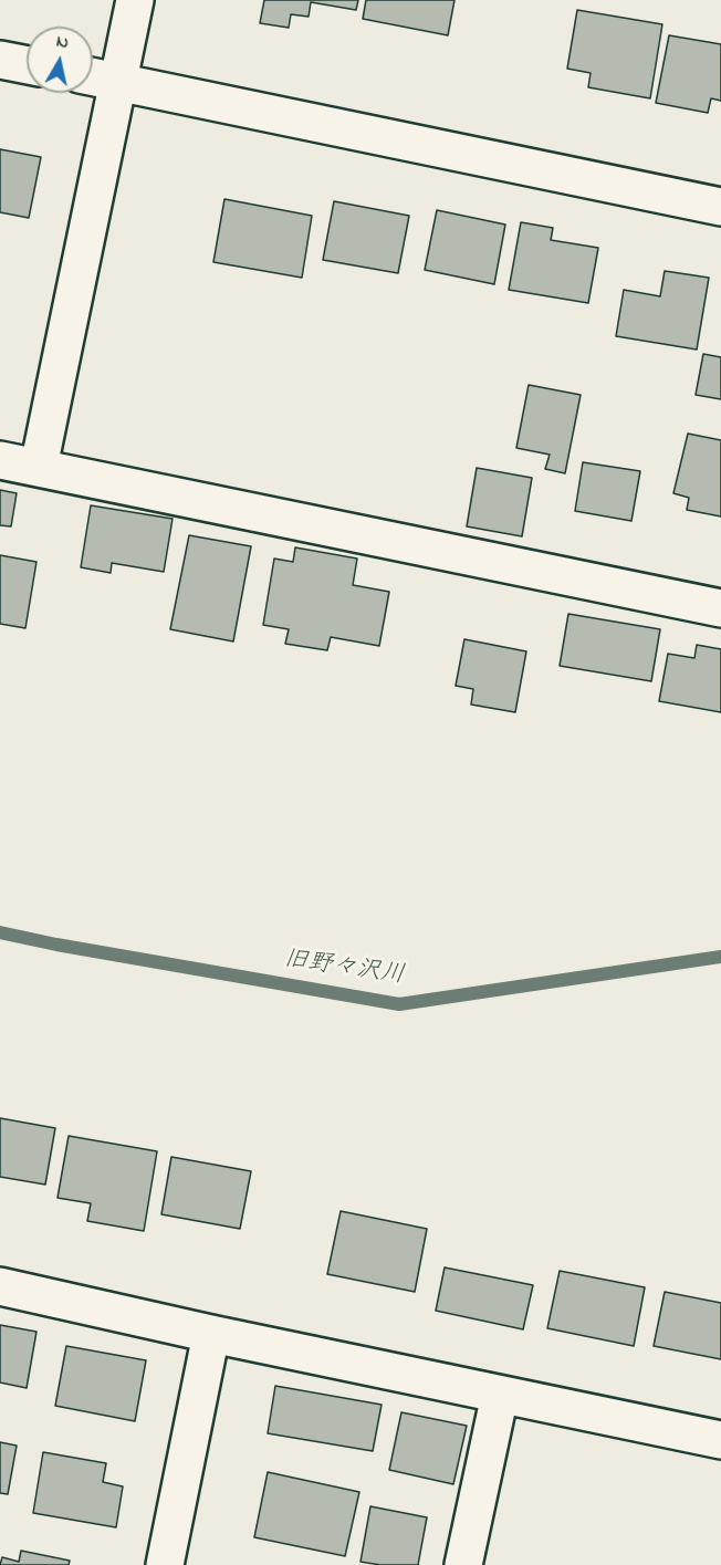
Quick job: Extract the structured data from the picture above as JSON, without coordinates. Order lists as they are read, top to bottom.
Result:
{
  "water": ["旧野々沢川"],
  "north": "top"
}
